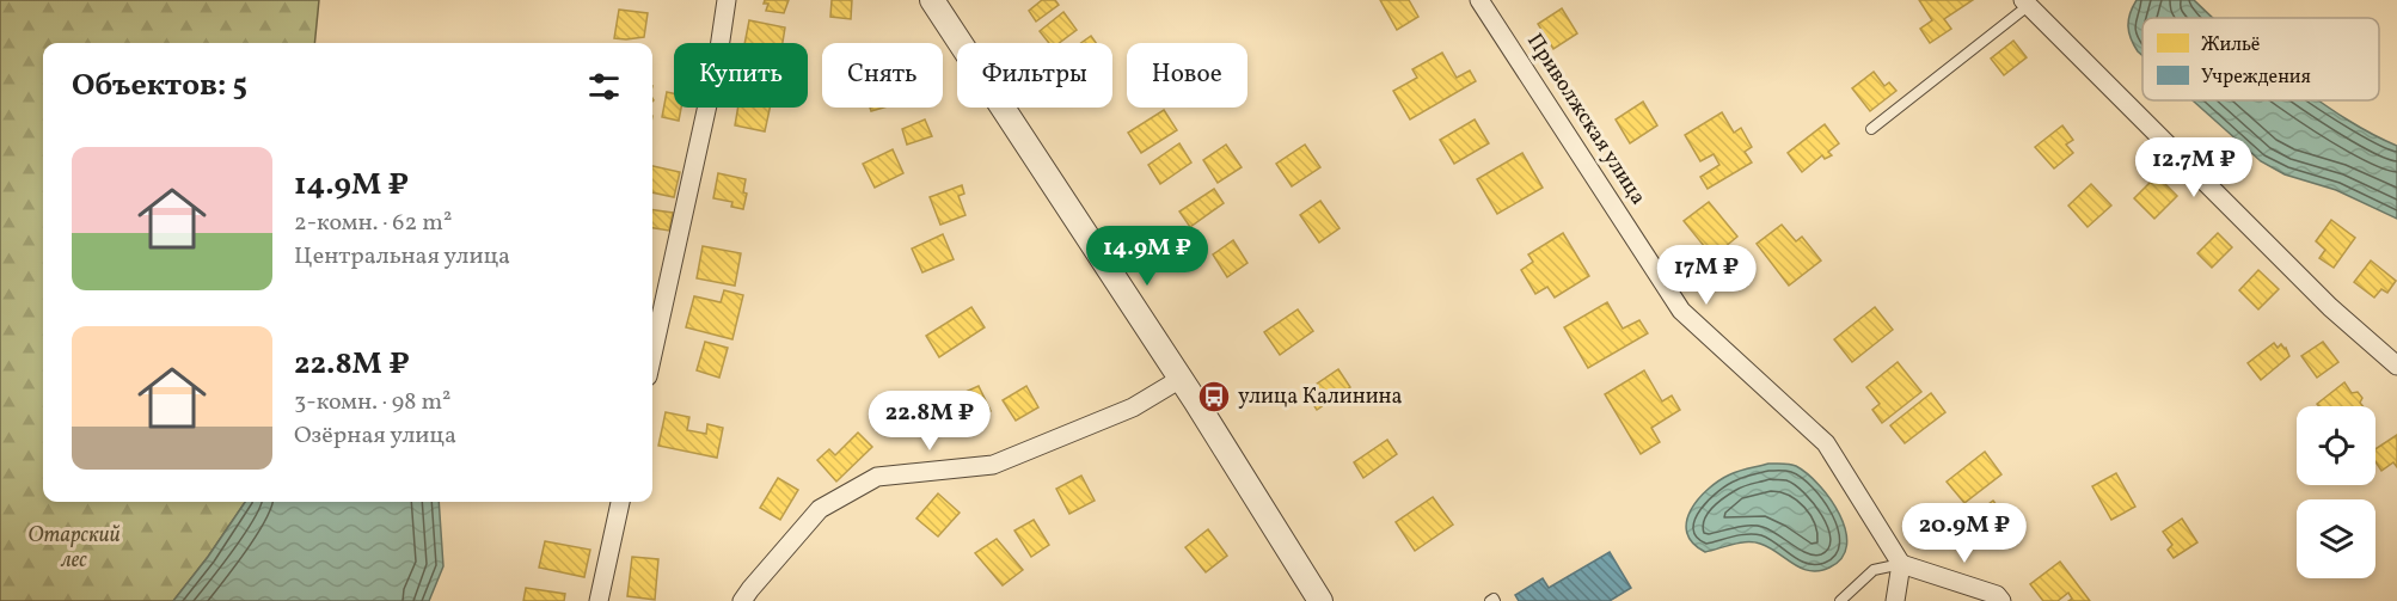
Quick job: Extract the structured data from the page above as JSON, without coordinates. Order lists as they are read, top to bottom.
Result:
{
  "streets": {
    "street": ["Приволжская улица"]
  },
  "parks": ["Отарский лес"],
  "places": {
    "bus stop": ["улица Калинина"]
  },
  "legend": ["Жильё", "Учреждения"],
  "page": {
    "chip": [
      "Купить",
      "Снять",
      "Фильтры",
      "Новое"
    ],
    "heading": "Объектов: 5",
    "list": [
      {
        "name": "14.9M ₽",
        "note": "2-комн. · 62 m² · Центральная улица"
      },
      {
        "name": "22.8M ₽",
        "note": "3-комн. · 98 m² · Озёрная улица"
      }
    ],
    "price": [
      "12.7M ₽",
      "14.9M ₽",
      "17M ₽",
      "22.8M ₽",
      "20.9M ₽"
    ]
  }
}
